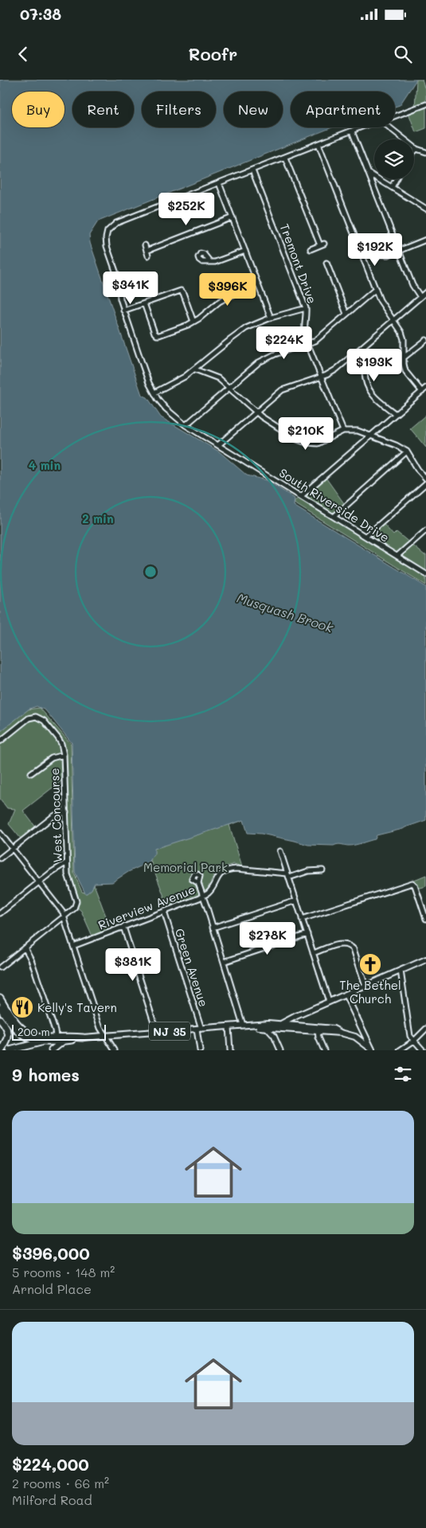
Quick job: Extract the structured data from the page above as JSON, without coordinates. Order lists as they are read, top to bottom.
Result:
{
  "streets": {
    "highway": ["NJ 35"],
    "street": [
      "Tremont Drive",
      "South Riverside Drive",
      "West Concourse",
      "Riverview Avenue",
      "Green Avenue"
    ]
  },
  "crossings": [
    ["Tremont Drive", "South Riverside Drive"],
    ["Riverview Avenue", "Green Avenue"],
    ["Green Avenue", "NJ 35"]
  ],
  "water": ["Musquash Brook"],
  "parks": ["Memorial Park"],
  "places": {
    "church": ["The Bethel Church"],
    "restaurant": ["Kelly's Tavern"]
  },
  "scale_bar": "200 m",
  "page": {
    "status": "07:38",
    "header": "Roofr",
    "chip": [
      "Buy",
      "Rent",
      "Filters",
      "New",
      "Apartment"
    ],
    "price": [
      "$252K",
      "$192K",
      "$341K",
      "$396K",
      "$224K",
      "$193K",
      "$210K",
      "$278K",
      "$381K"
    ],
    "scale": "200 m",
    "heading": "9 homes",
    "list": [
      {
        "name": "$396,000",
        "note": "5 rooms · 148 m² · Arnold Place"
      },
      {
        "name": "$224,000",
        "note": "2 rooms · 66 m² · Milford Road"
      }
    ]
  },
  "rings": ["4 min", "2 min"]
}
